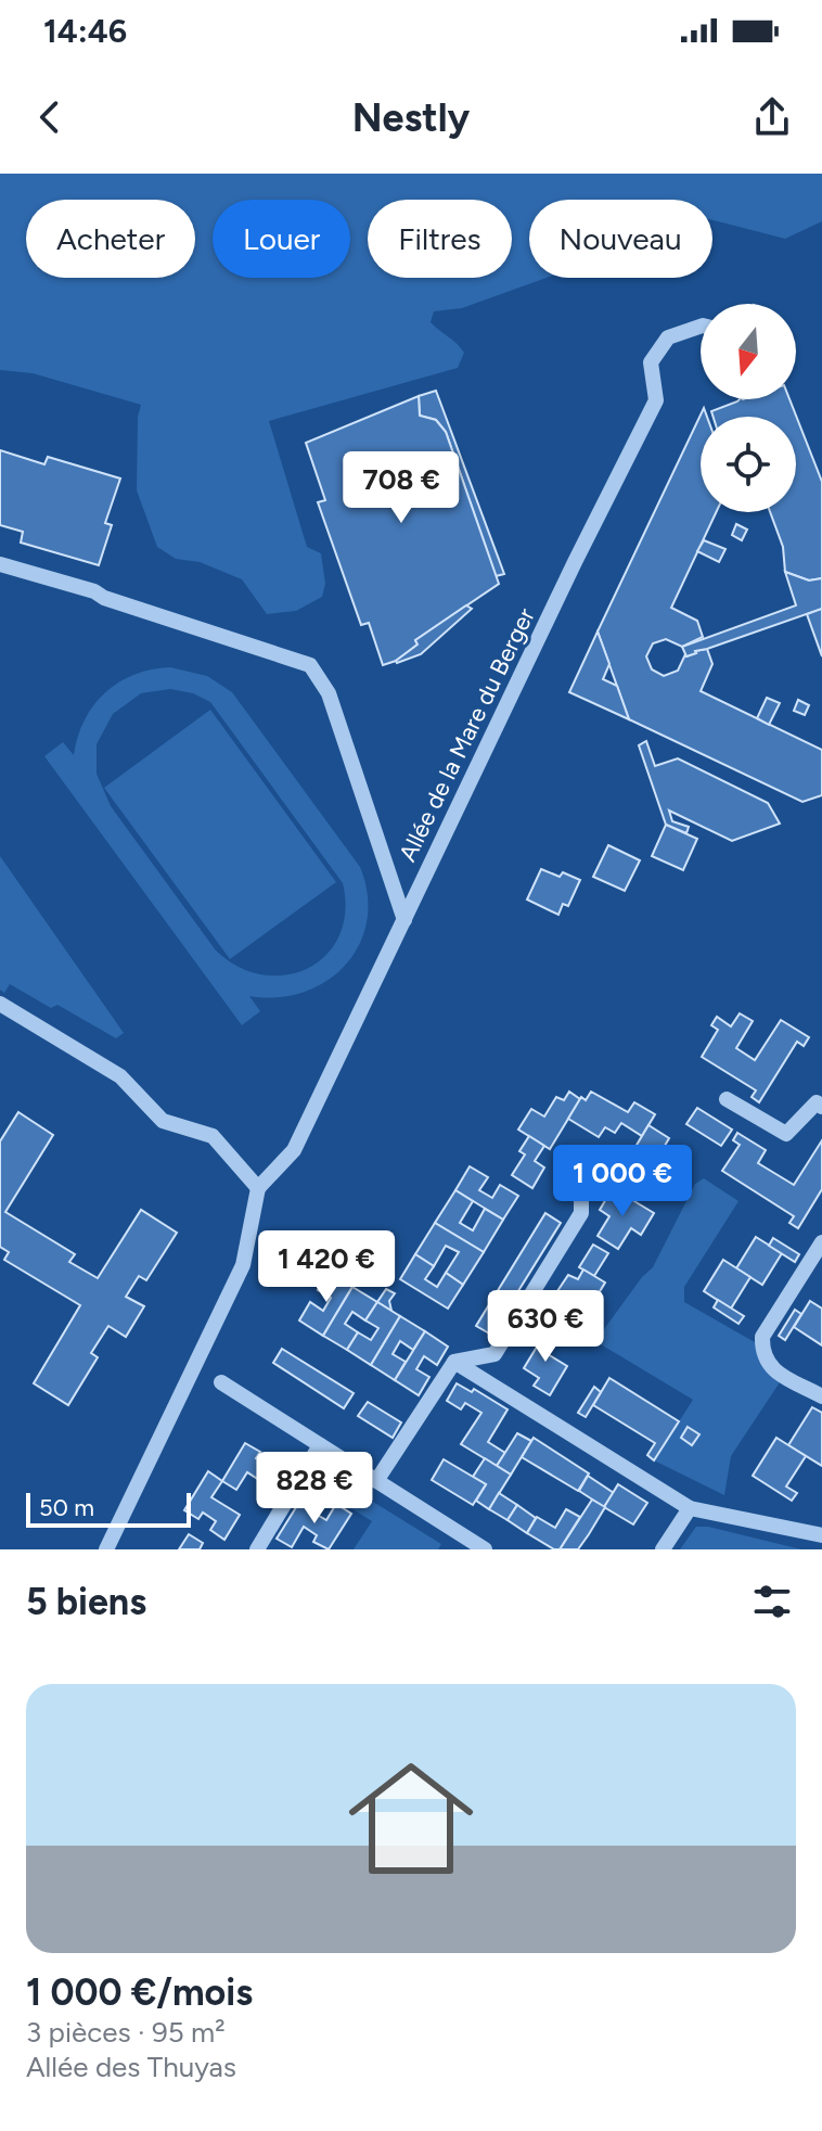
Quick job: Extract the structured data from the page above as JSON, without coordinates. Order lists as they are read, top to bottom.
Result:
{
  "streets": {
    "street": ["Allée de la Mare du Berger"]
  },
  "scale_bar": "50 m",
  "north": "bottom",
  "page": {
    "status": "14:46",
    "header": "Nestly",
    "chip": [
      "Acheter",
      "Louer",
      "Filtres",
      "Nouveau"
    ],
    "price": [
      "708 €",
      "1 000 €",
      "1 420 €",
      "630 €",
      "828 €"
    ],
    "scale": "50 m",
    "heading": "5 biens",
    "list": [
      {
        "name": "1 000 €/mois",
        "note": "3 pièces · 95 m² · Allée des Thuyas"
      }
    ]
  }
}
